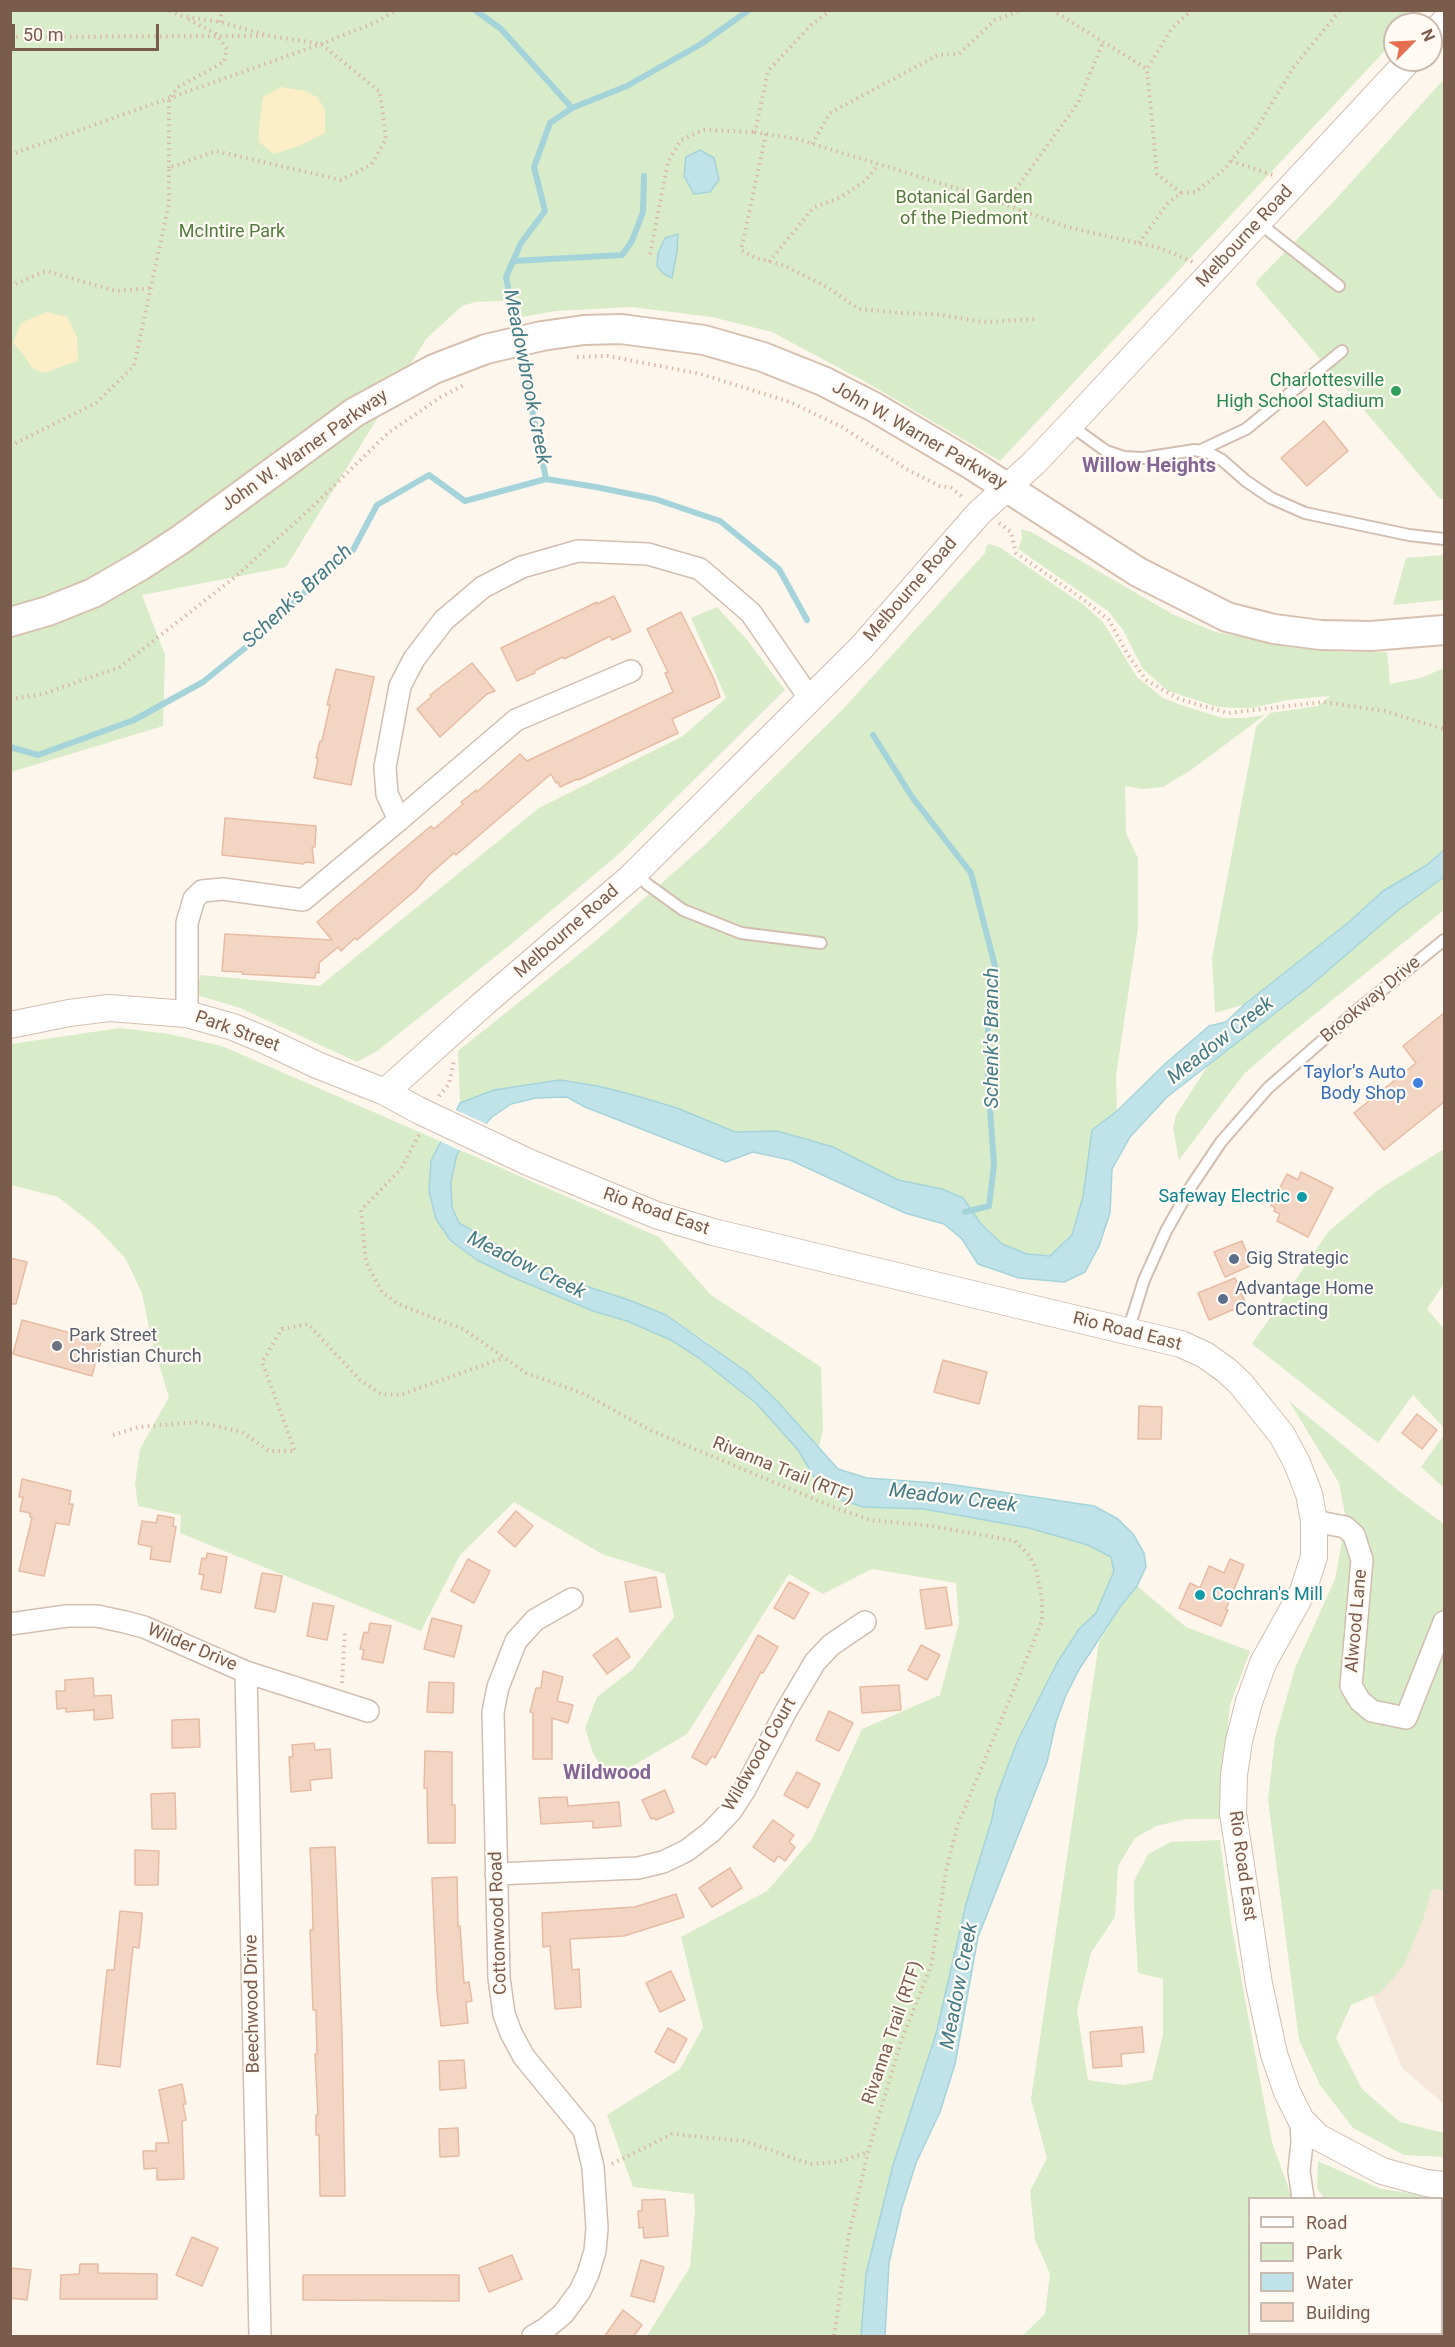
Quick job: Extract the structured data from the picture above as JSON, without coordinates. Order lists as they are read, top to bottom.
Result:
{
  "streets": {
    "main road": ["John W. Warner Parkway"],
    "street": [
      "Melbourne Road",
      "Park Street",
      "Rio Road East",
      "Alwood Lane",
      "Wilder Drive",
      "Wildwood Court",
      "Cottonwood Road",
      "Beechwood Drive"
    ],
    "lane": ["Brookway Drive"],
    "path": ["Rivanna Trail (RTF)"]
  },
  "crossings": [
    ["Melbourne Road", "John W. Warner Parkway"],
    ["Melbourne Road", "Park Street"],
    ["Melbourne Road", "Rio Road East"],
    ["Brookway Drive", "Rio Road East"],
    ["Park Street", "Rio Road East"],
    ["Rio Road East", "Rivanna Trail (RTF)"],
    ["Rio Road East", "Alwood Lane"],
    ["Wilder Drive", "Beechwood Drive"],
    ["Wildwood Court", "Cottonwood Road"]
  ],
  "districts": ["Willow Heights", "Wildwood"],
  "water": ["Meadowbrook Creek", "Schenk's Branch", "Meadow Creek"],
  "parks": ["Botanical Garden of the Piedmont", "McIntire Park"],
  "places": [
    "Charlottesville High School Stadium",
    "Taylor’s Auto Body Shop",
    "Safeway Electric",
    "Gig Strategic",
    "Advantage Home Contracting",
    "Park Street Christian Church",
    "Cochran's Mill"
  ],
  "legend": [
    "Road",
    "Park",
    "Water",
    "Building"
  ],
  "scale_bar": "50 m",
  "north": "top right"
}
